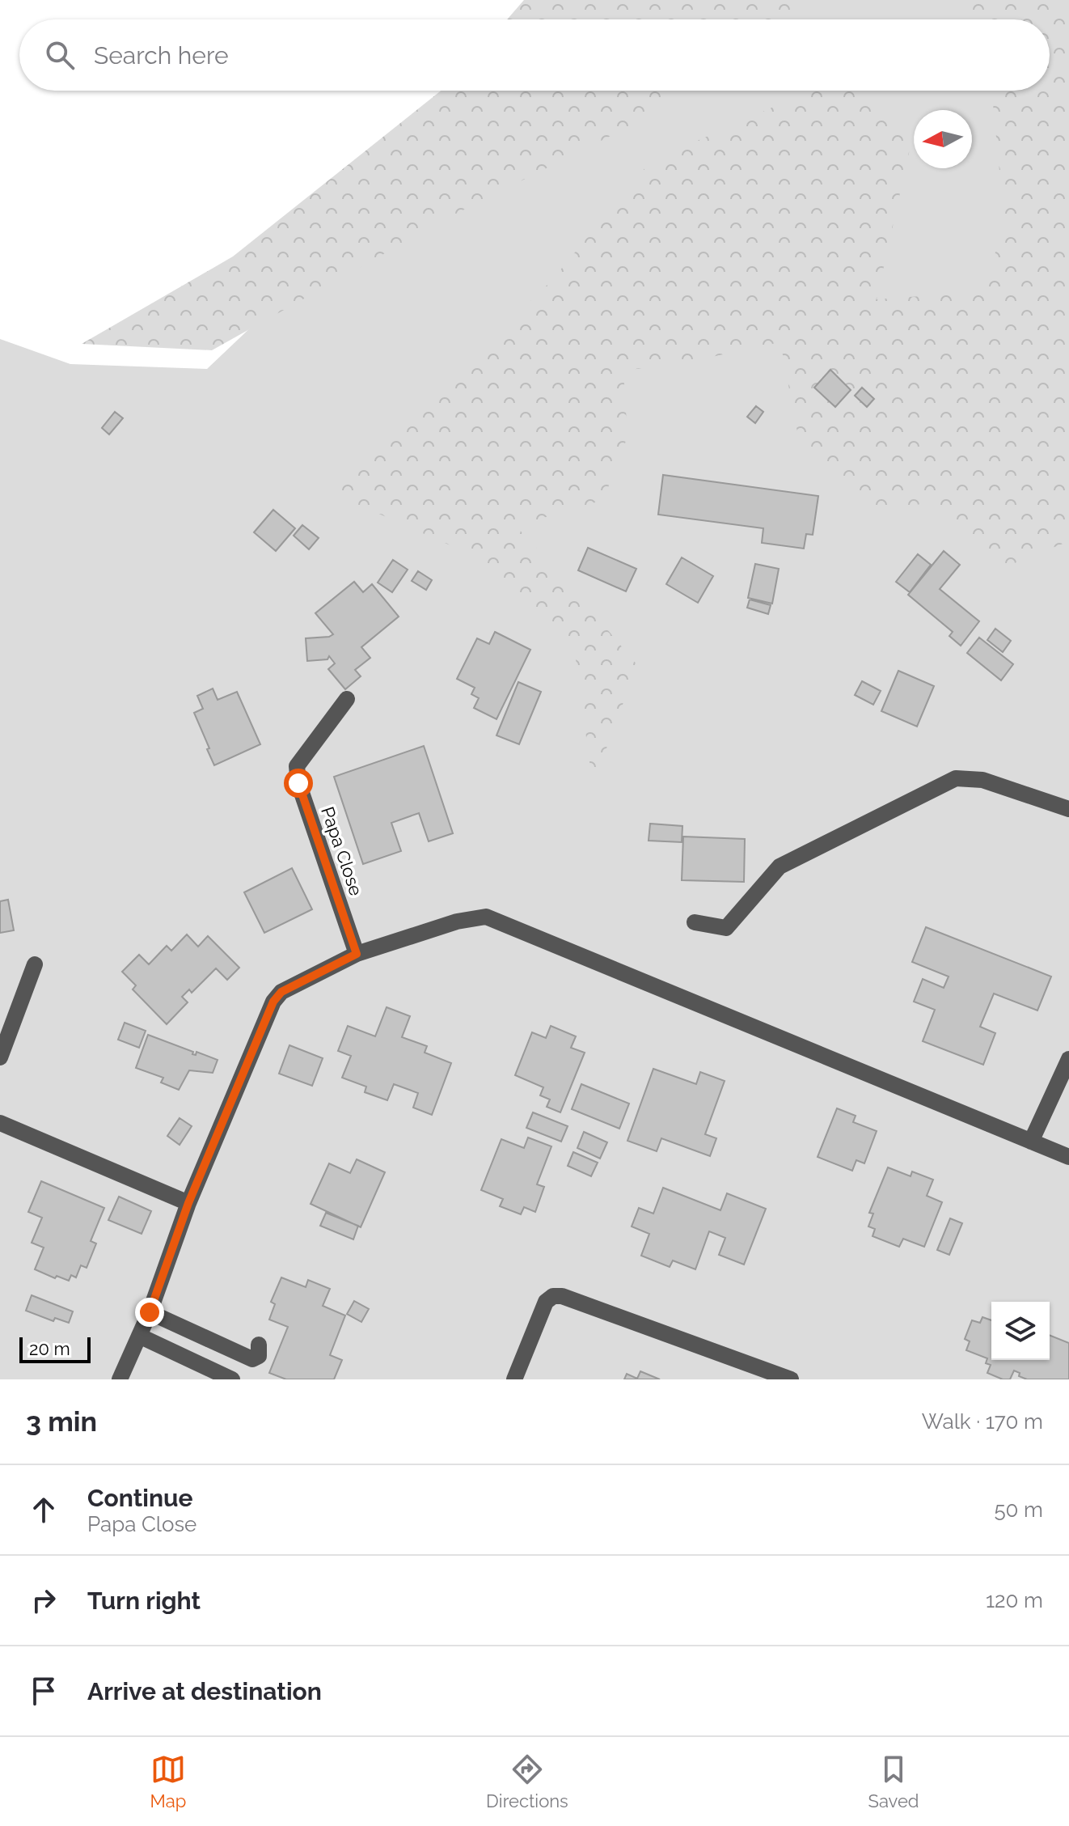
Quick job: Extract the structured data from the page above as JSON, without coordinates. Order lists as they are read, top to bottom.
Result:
{
  "streets": {
    "street": ["Papa Close"]
  },
  "scale_bar": "20 m",
  "north": "left",
  "page": {
    "search": "Search here",
    "scale": "20 m",
    "heading": ["3 min", "Walk · 170 m"],
    "list": [
      ["Continue", "Papa Close", "50 m"],
      ["Turn right", "120 m"],
      "Arrive at destination"
    ],
    "nav": ["Map", "Directions", "Saved"]
  }
}
